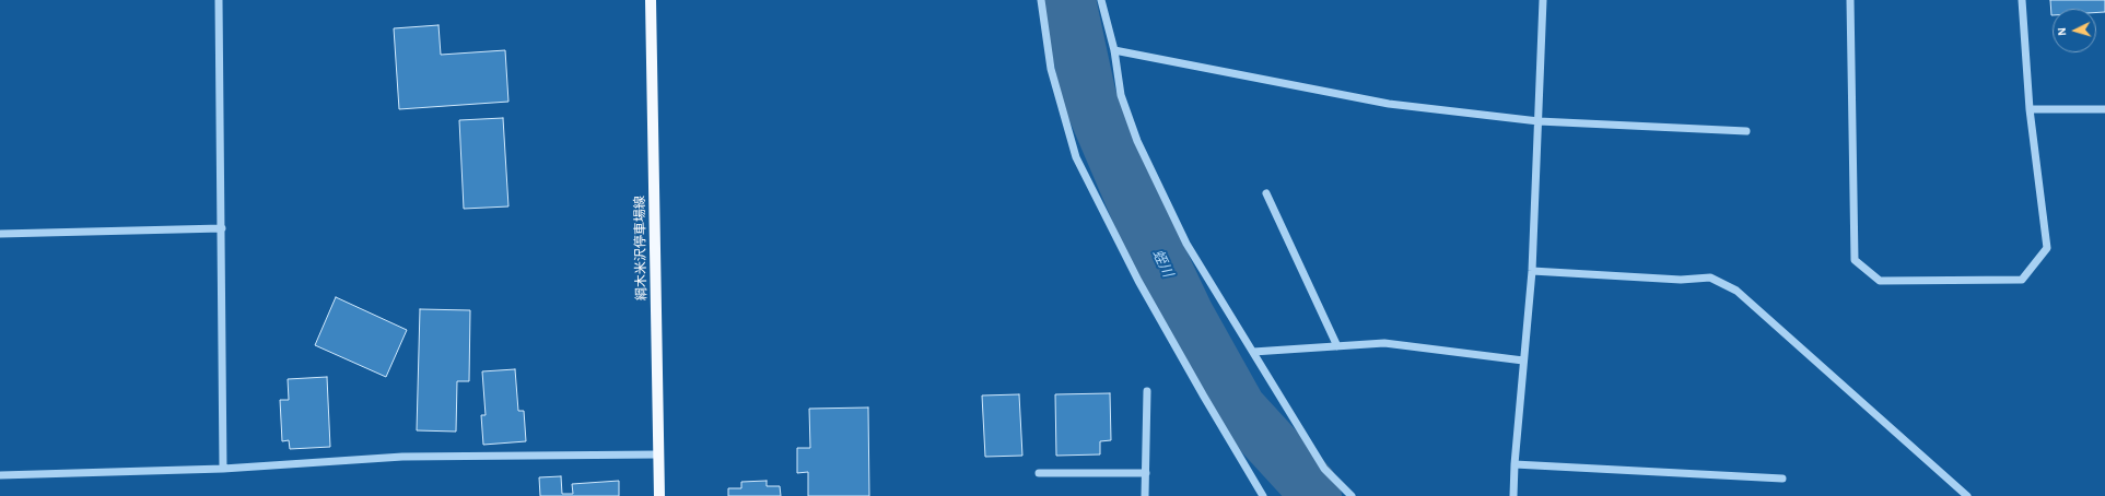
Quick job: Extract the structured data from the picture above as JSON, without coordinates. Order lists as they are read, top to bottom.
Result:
{
  "streets": {
    "main road": ["綱木米沢停車場線"]
  },
  "water": ["蛭川"],
  "north": "left"
}
